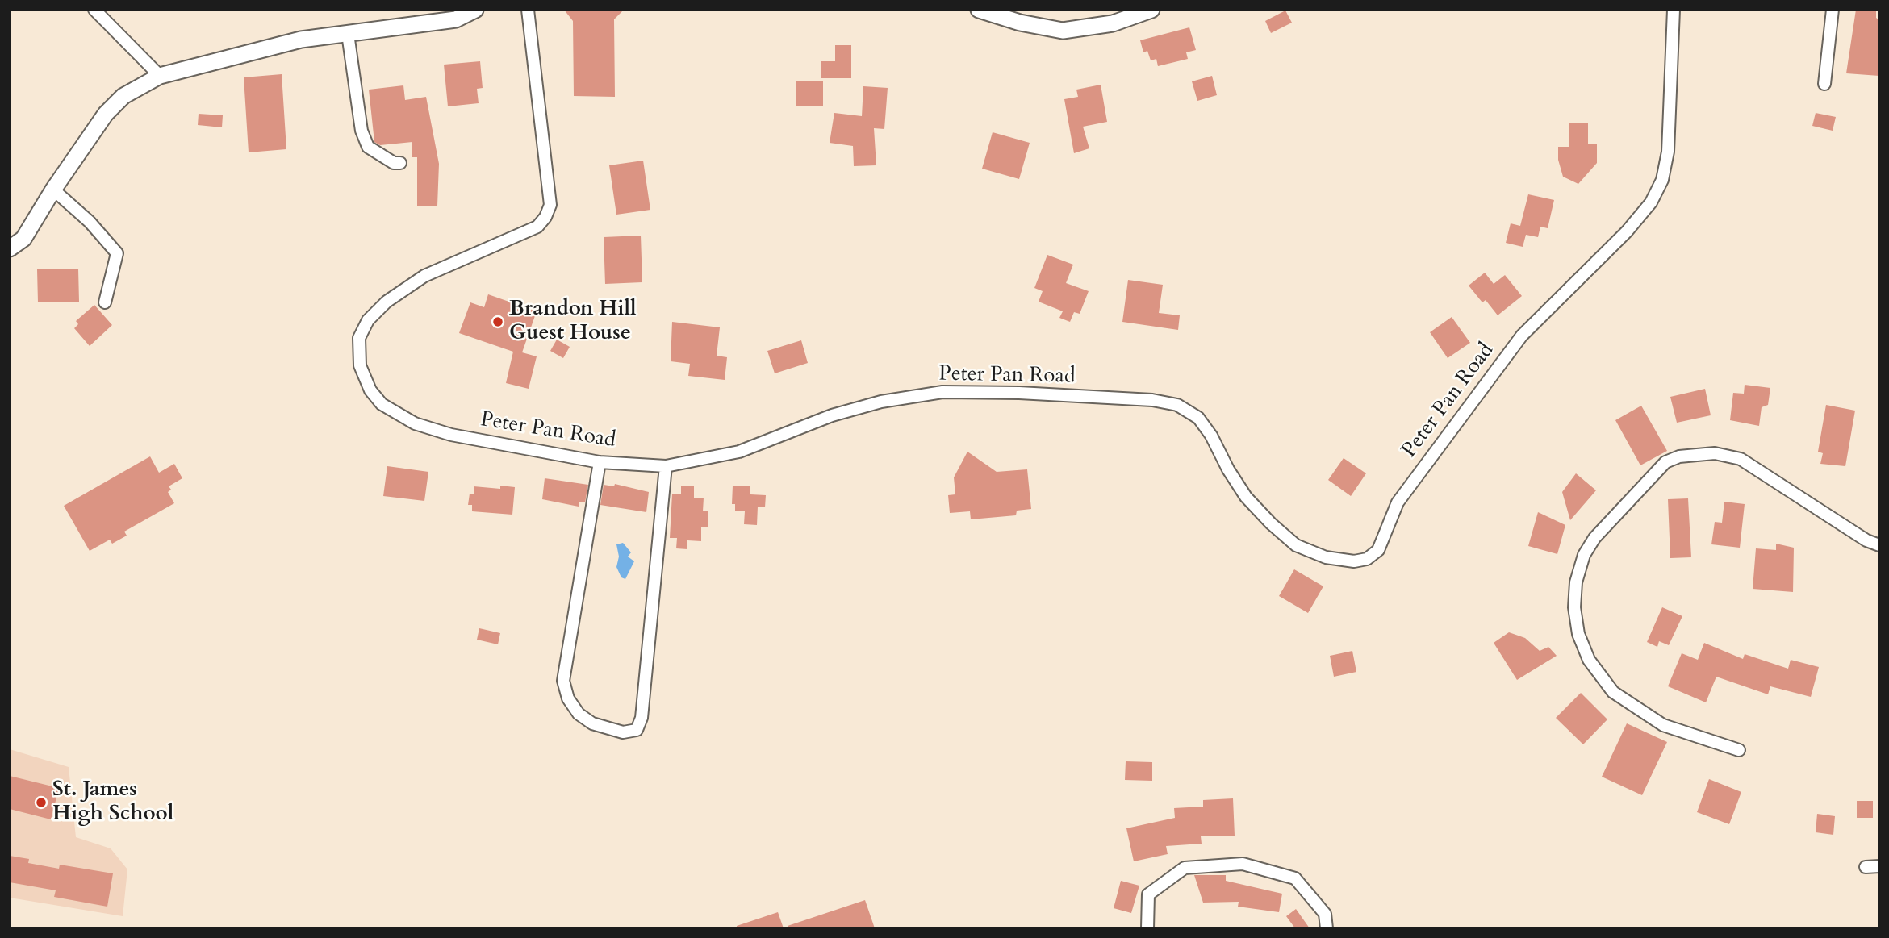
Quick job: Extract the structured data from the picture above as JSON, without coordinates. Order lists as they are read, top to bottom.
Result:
{
  "streets": {
    "street": ["Peter Pan Road"]
  },
  "places": ["Brandon Hill Guest House", "St. James High School"]
}
